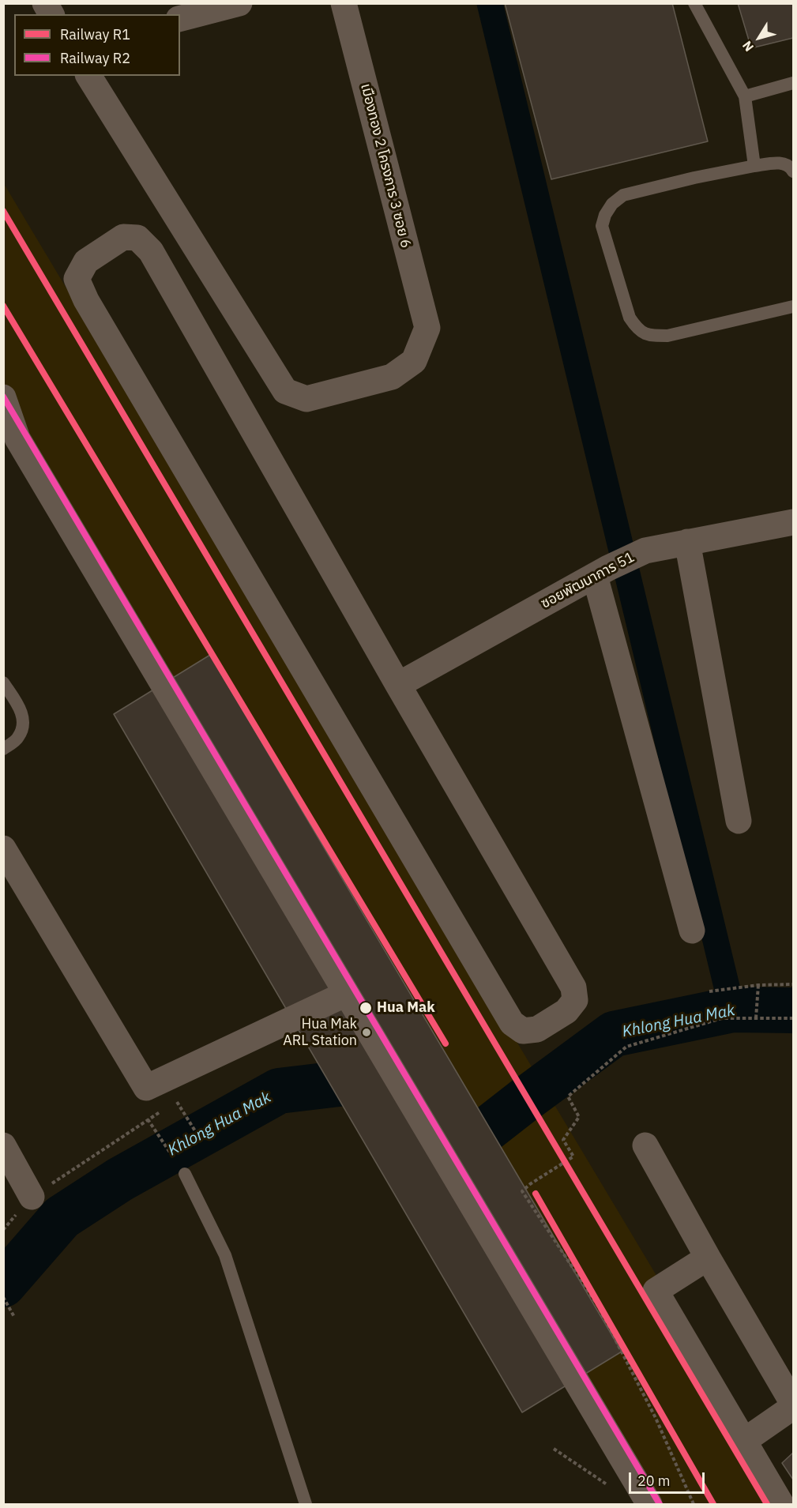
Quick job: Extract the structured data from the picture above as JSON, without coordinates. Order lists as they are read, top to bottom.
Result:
{
  "streets": {
    "street": ["เมืองทอง 2 โครงการ 3 ซอย 6", "ซอยพัฒนาการ 51"]
  },
  "water": ["Khlong Hua Mak"],
  "places": ["Hua Mak", "Hua Mak ARL Station"],
  "lines": ["rail line R1", "rail line R2"],
  "legend": ["Railway R1", "Railway R2"],
  "scale_bar": "20 m",
  "north": "bottom left"
}
